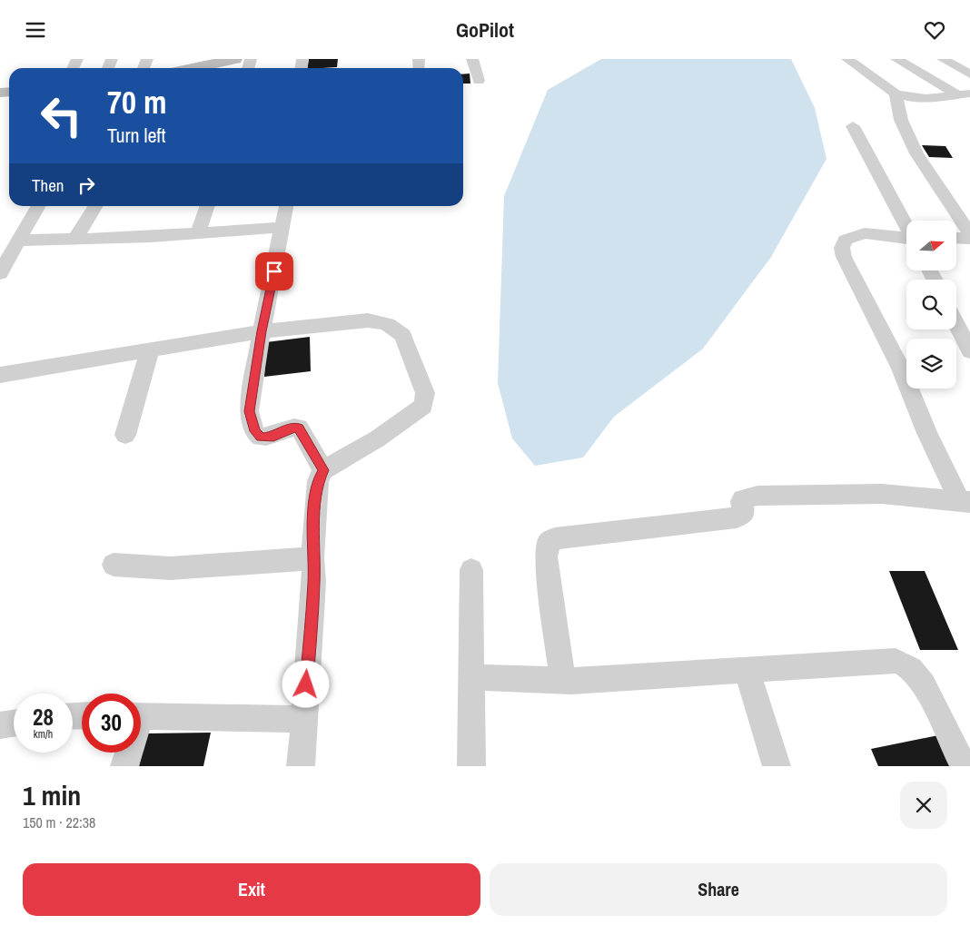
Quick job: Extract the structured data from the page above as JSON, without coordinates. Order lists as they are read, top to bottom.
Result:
{
  "north": "right",
  "page": {
    "header": "GoPilot",
    "turn": ["70 m", "Turn left"],
    "then": "Then",
    "speed": "28 km/h",
    "limit": "30",
    "heading": ["1 min", "150 m · 22:38"],
    "buttons": ["Exit", "Share"]
  }
}
